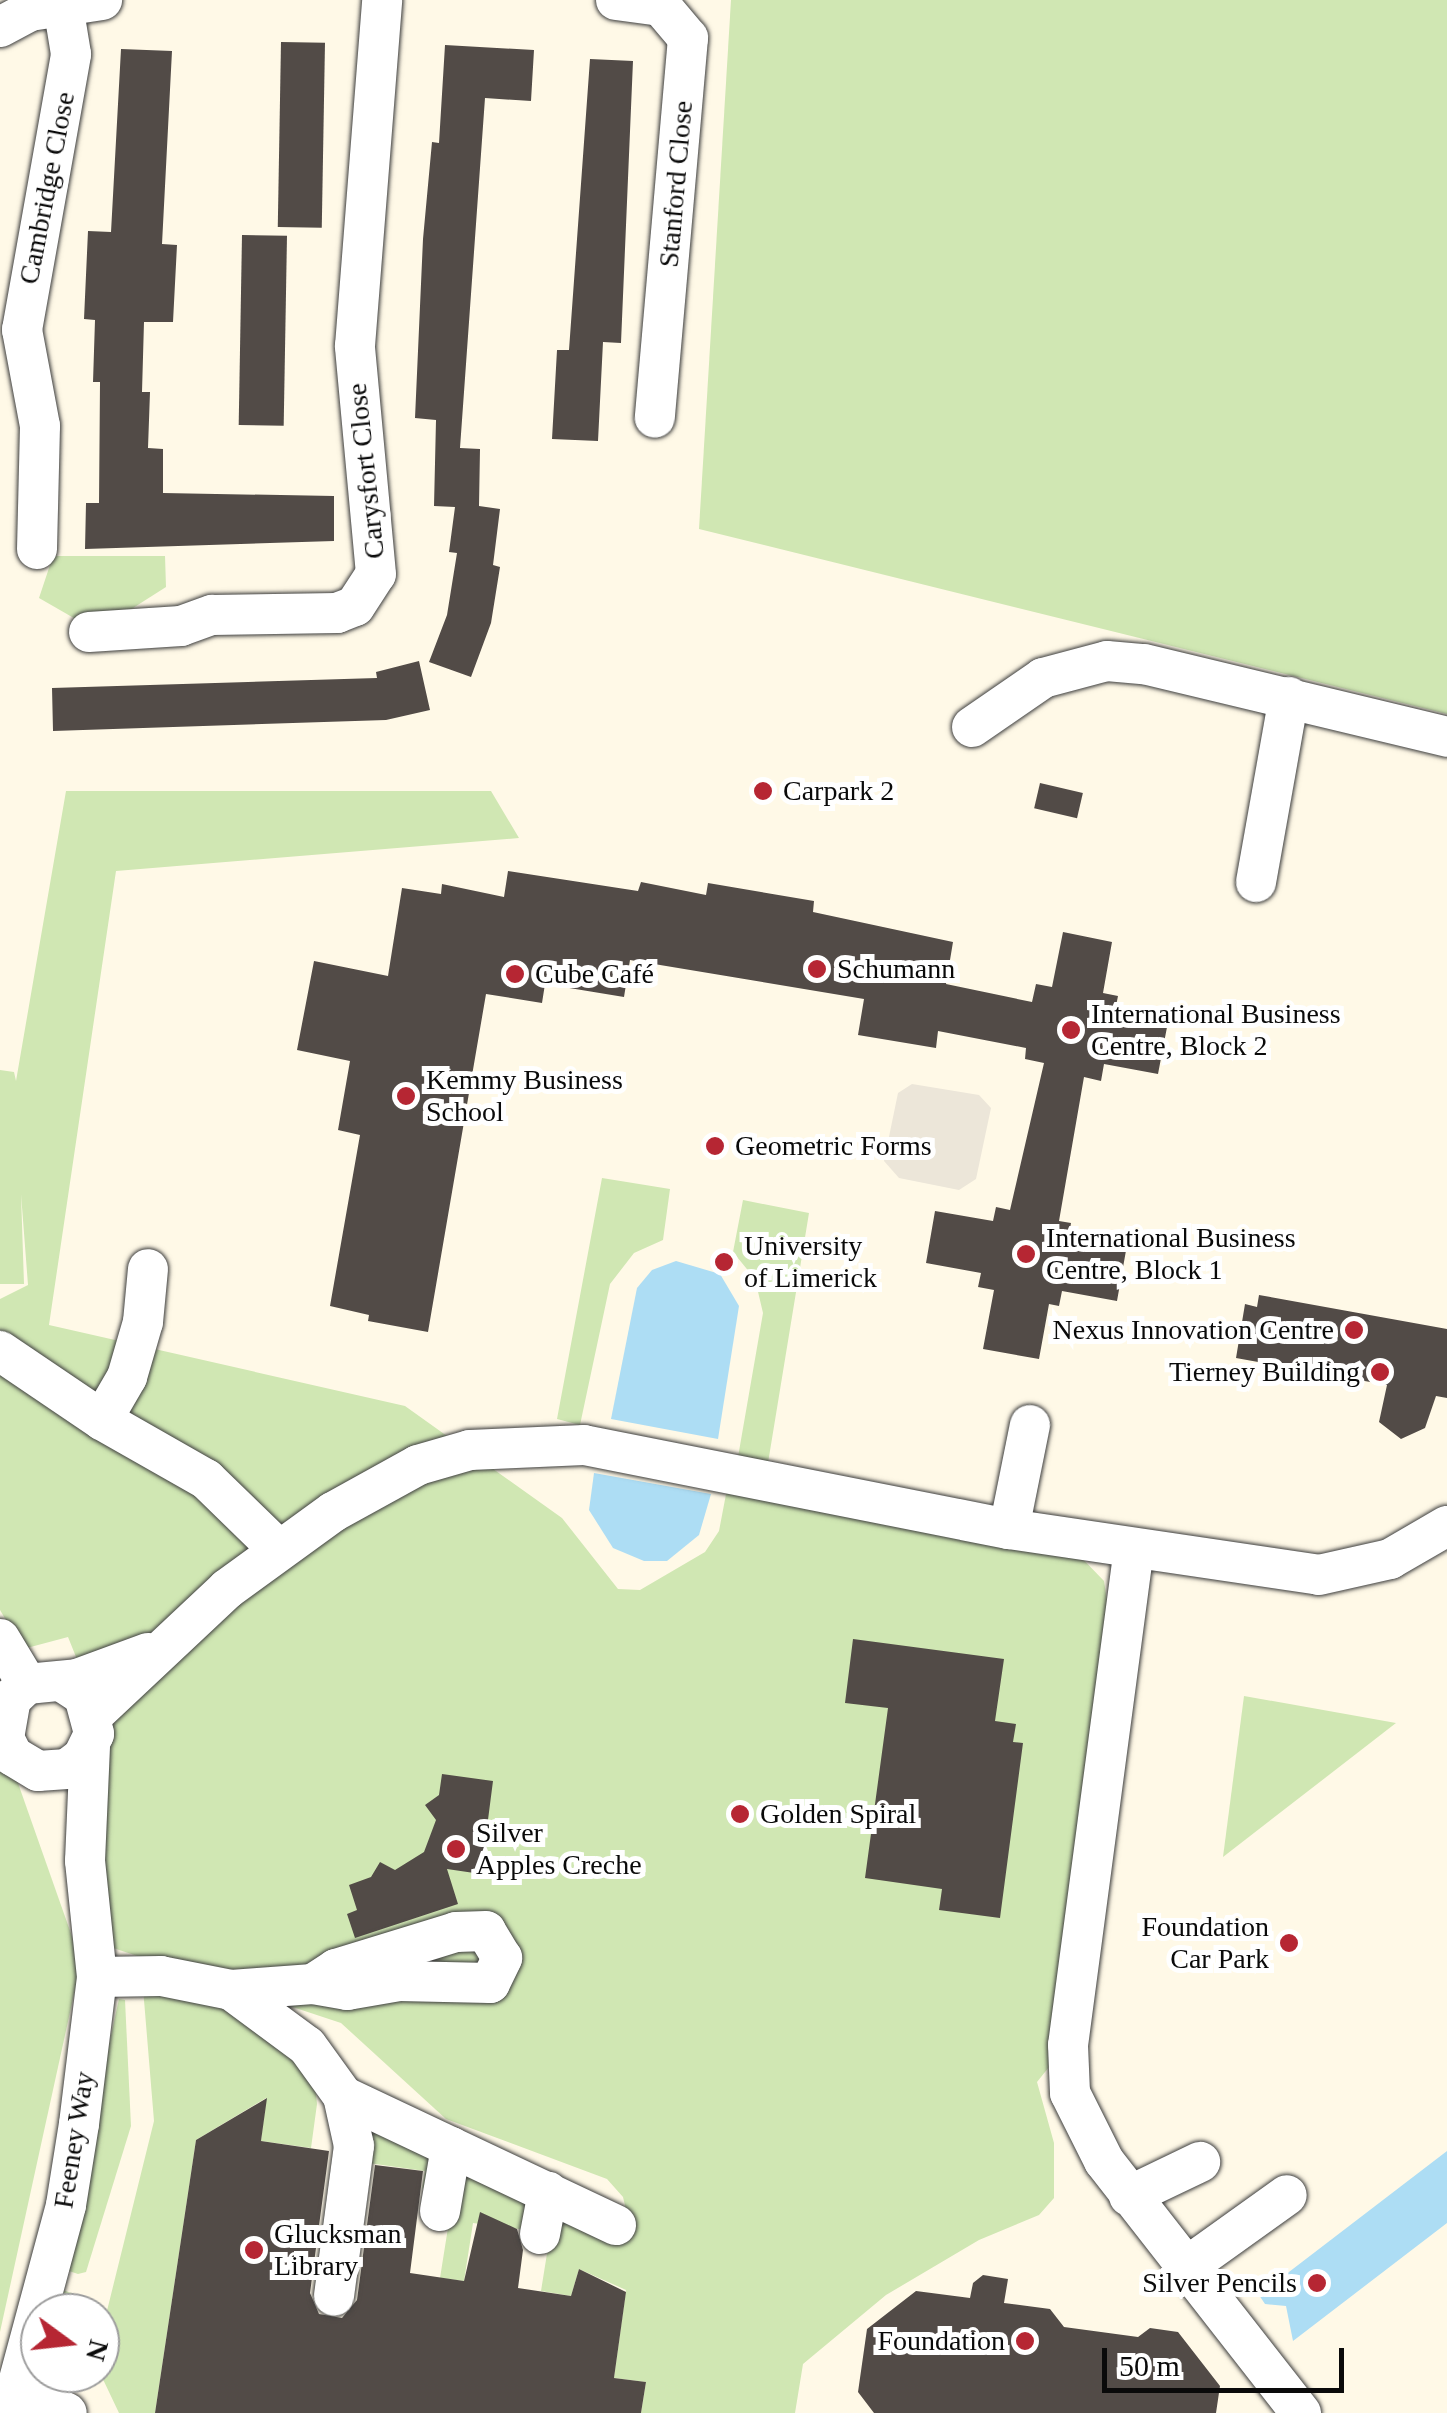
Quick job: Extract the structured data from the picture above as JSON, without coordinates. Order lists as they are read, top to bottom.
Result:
{
  "streets": {
    "street": [
      "Stanford Close",
      "Cambridge Close",
      "Carysfort Close",
      "Feeney Way"
    ]
  },
  "places": [
    "Carpark 2",
    "Schumann",
    "Cube Café",
    "International Business Centre, Block 2",
    "Kemmy Business School",
    "Geometric Forms",
    "International Business Centre, Block 1",
    "University of Limerick",
    "Nexus Innovation Centre",
    "Tierney Building",
    "Golden Spiral",
    "Silver Apples Creche",
    "Foundation Car Park",
    "Glucksman Library",
    "Silver Pencils",
    "Foundation"
  ],
  "scale_bar": "50 m",
  "north": "right"
}
